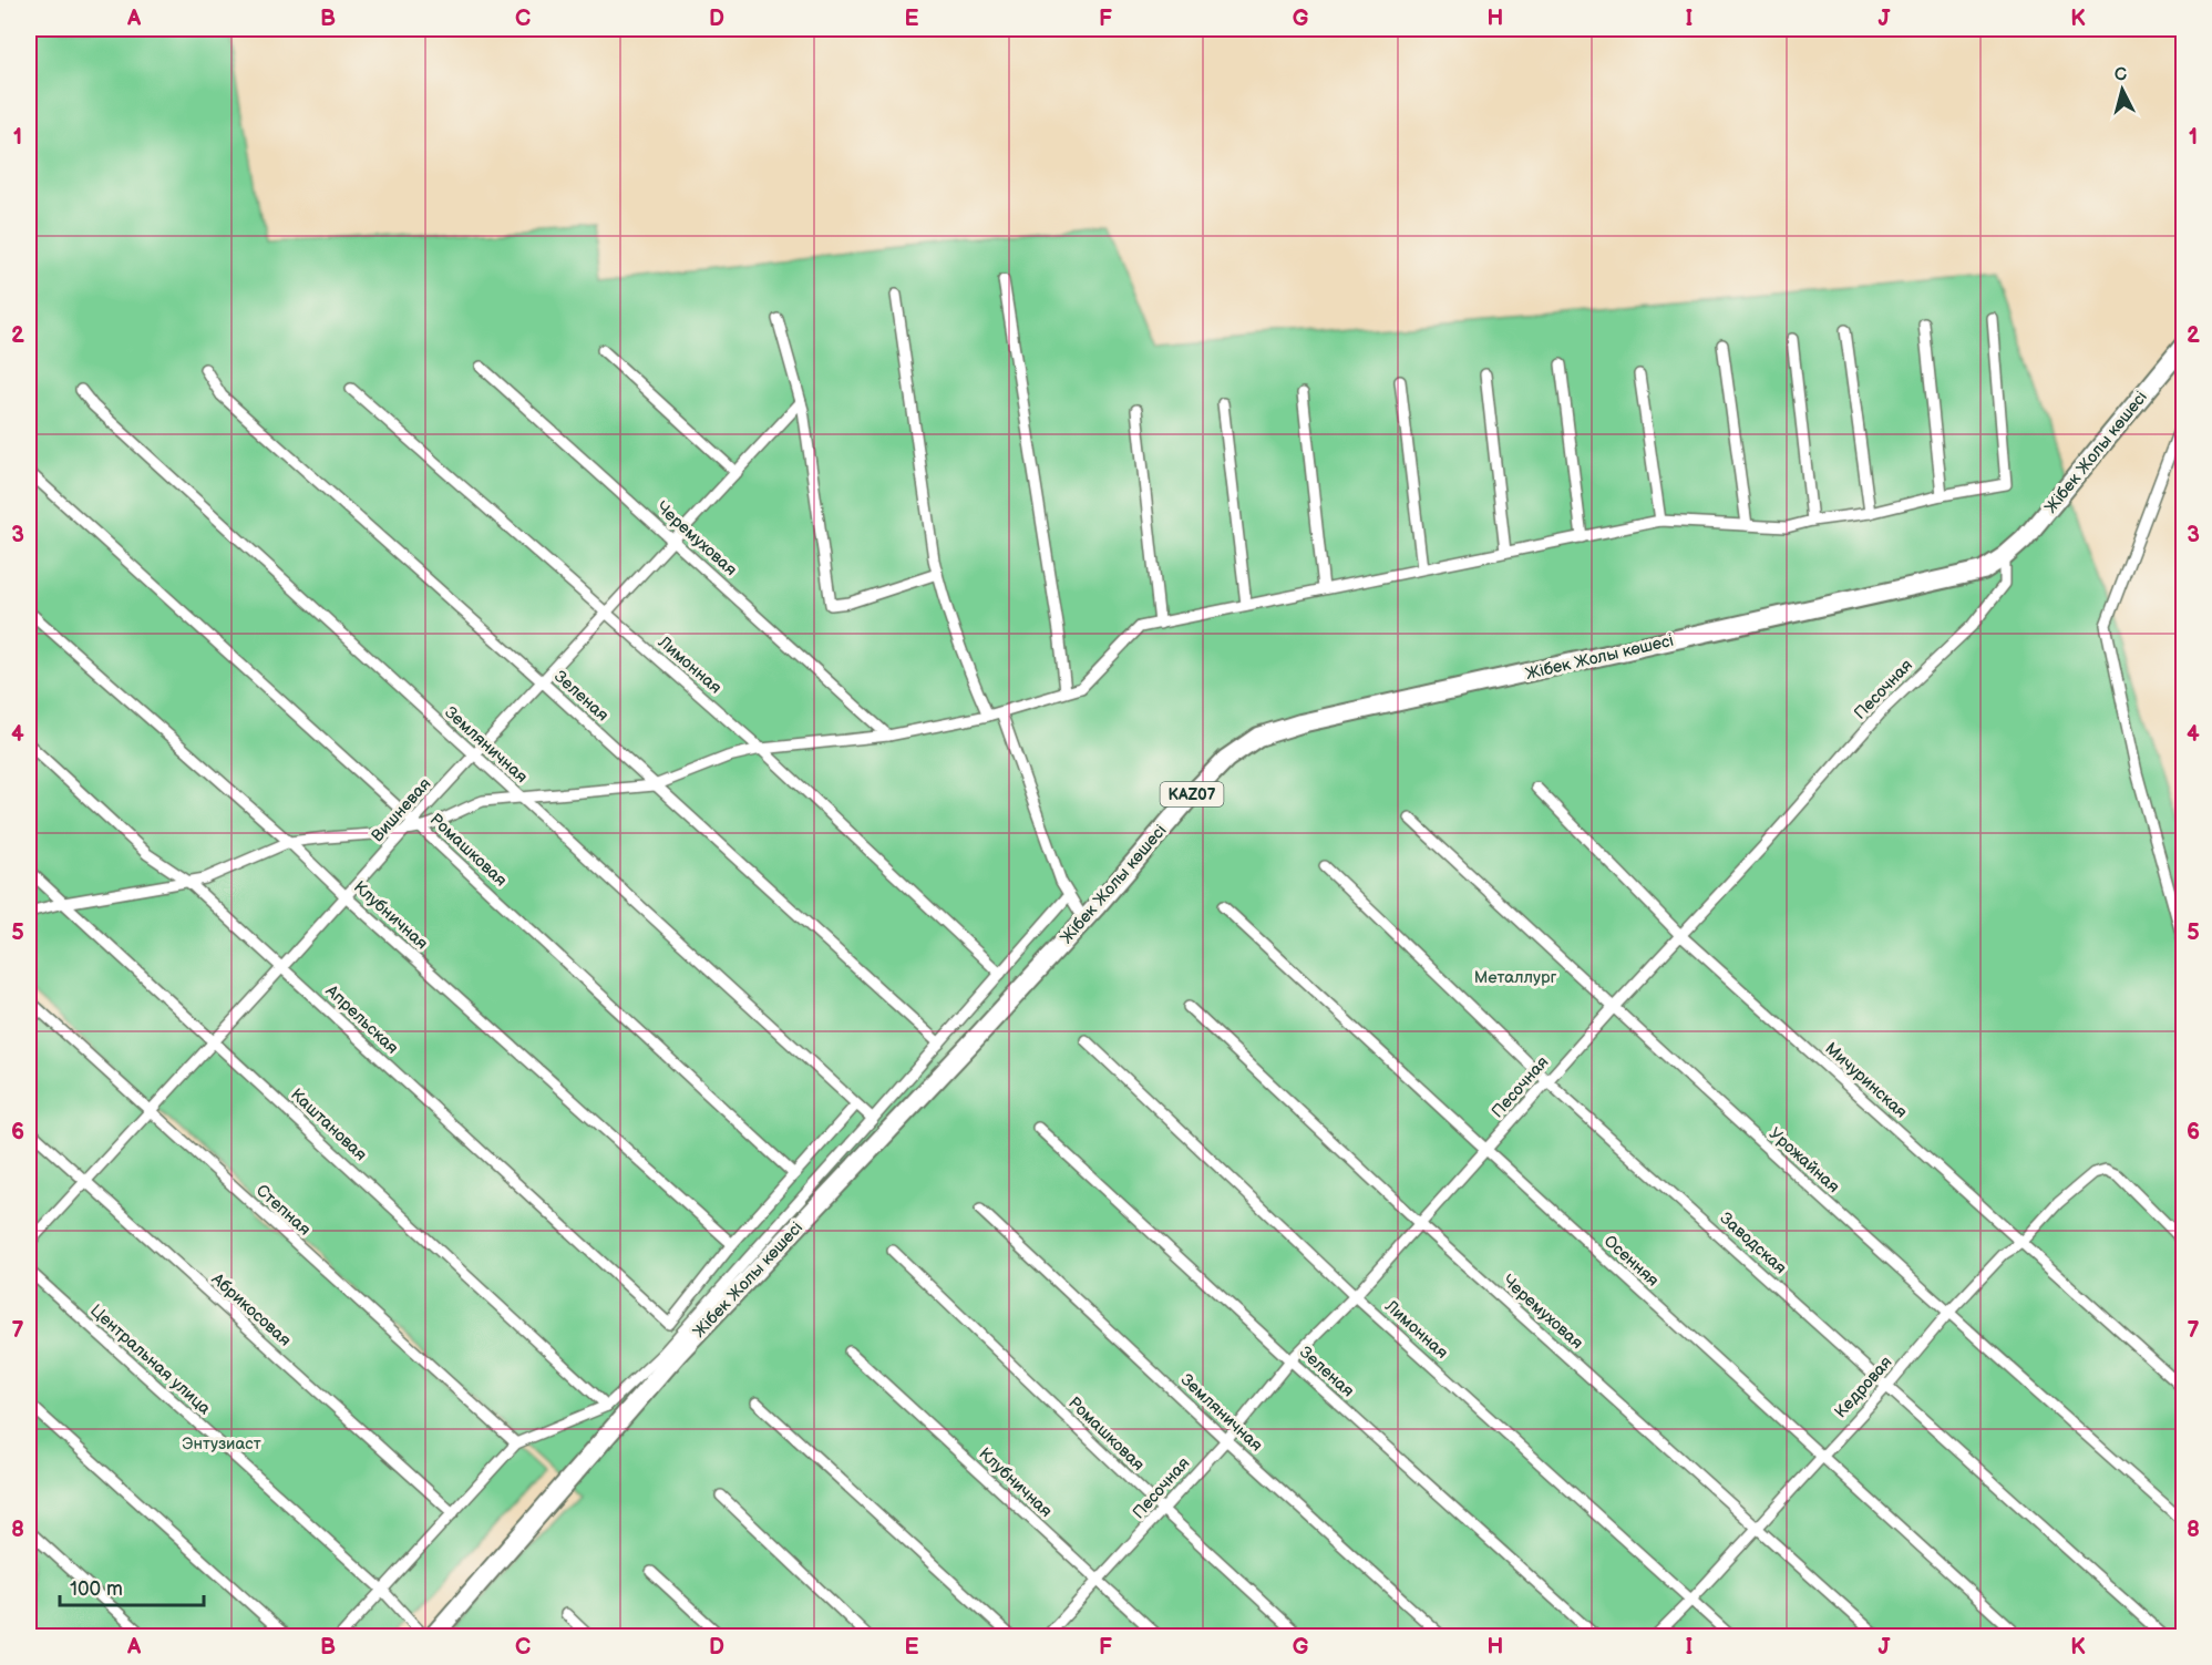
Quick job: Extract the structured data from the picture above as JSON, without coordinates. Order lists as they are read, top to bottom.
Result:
{
  "streets": {
    "highway": ["Жібек Жолы көшесі", "KAZ07"],
    "street": [
      "Черемуховая",
      "Лимонная",
      "Песочная",
      "Зеленая",
      "Земляничная",
      "Вишневая",
      "Ромашковая",
      "Клубничная",
      "Апрельская",
      "Мичуринская",
      "Каштановая",
      "Урожайная",
      "Степная",
      "Заводская",
      "Осенняя",
      "Абрикосовая",
      "Центральная улица",
      "Кедровая"
    ]
  },
  "crossings": [
    ["Жібек Жолы көшесі", "Песочная"],
    ["Черемуховая", "Песочная"],
    ["Черемуховая", "Вишневая"],
    ["Черемуховая", "Кедровая"],
    ["Лимонная", "Песочная"],
    ["Лимонная", "Вишневая"],
    ["Лимонная", "Кедровая"],
    ["Песочная", "Зеленая"],
    ["Песочная", "Земляничная"],
    ["Песочная", "Ромашковая"],
    ["Песочная", "Клубничная"],
    ["Песочная", "Мичуринская"],
    ["Песочная", "Урожайная"],
    ["Песочная", "Заводская"],
    ["Песочная", "Осенняя"],
    ["Зеленая", "Вишневая"],
    ["Земляничная", "Вишневая"],
    ["Вишневая", "Ромашковая"],
    ["Вишневая", "Клубничная"],
    ["Вишневая", "Апрельская"],
    ["Вишневая", "Каштановая"],
    ["Вишневая", "Степная"],
    ["Вишневая", "Абрикосовая"],
    ["Клубничная", "Апрельская"],
    ["Мичуринская", "Кедровая"],
    ["Урожайная", "Кедровая"],
    ["Заводская", "Кедровая"],
    ["Осенняя", "Кедровая"]
  ],
  "parks": ["Металлург", "Энтузиаст"],
  "scale_bar": "100 m",
  "north": "top",
  "grid": {
    "columns": [
      "A",
      "B",
      "C",
      "D",
      "E",
      "F",
      "G",
      "H",
      "I",
      "J",
      "K"
    ],
    "rows": [
      "1",
      "2",
      "3",
      "4",
      "5",
      "6",
      "7",
      "8"
    ]
  }
}
